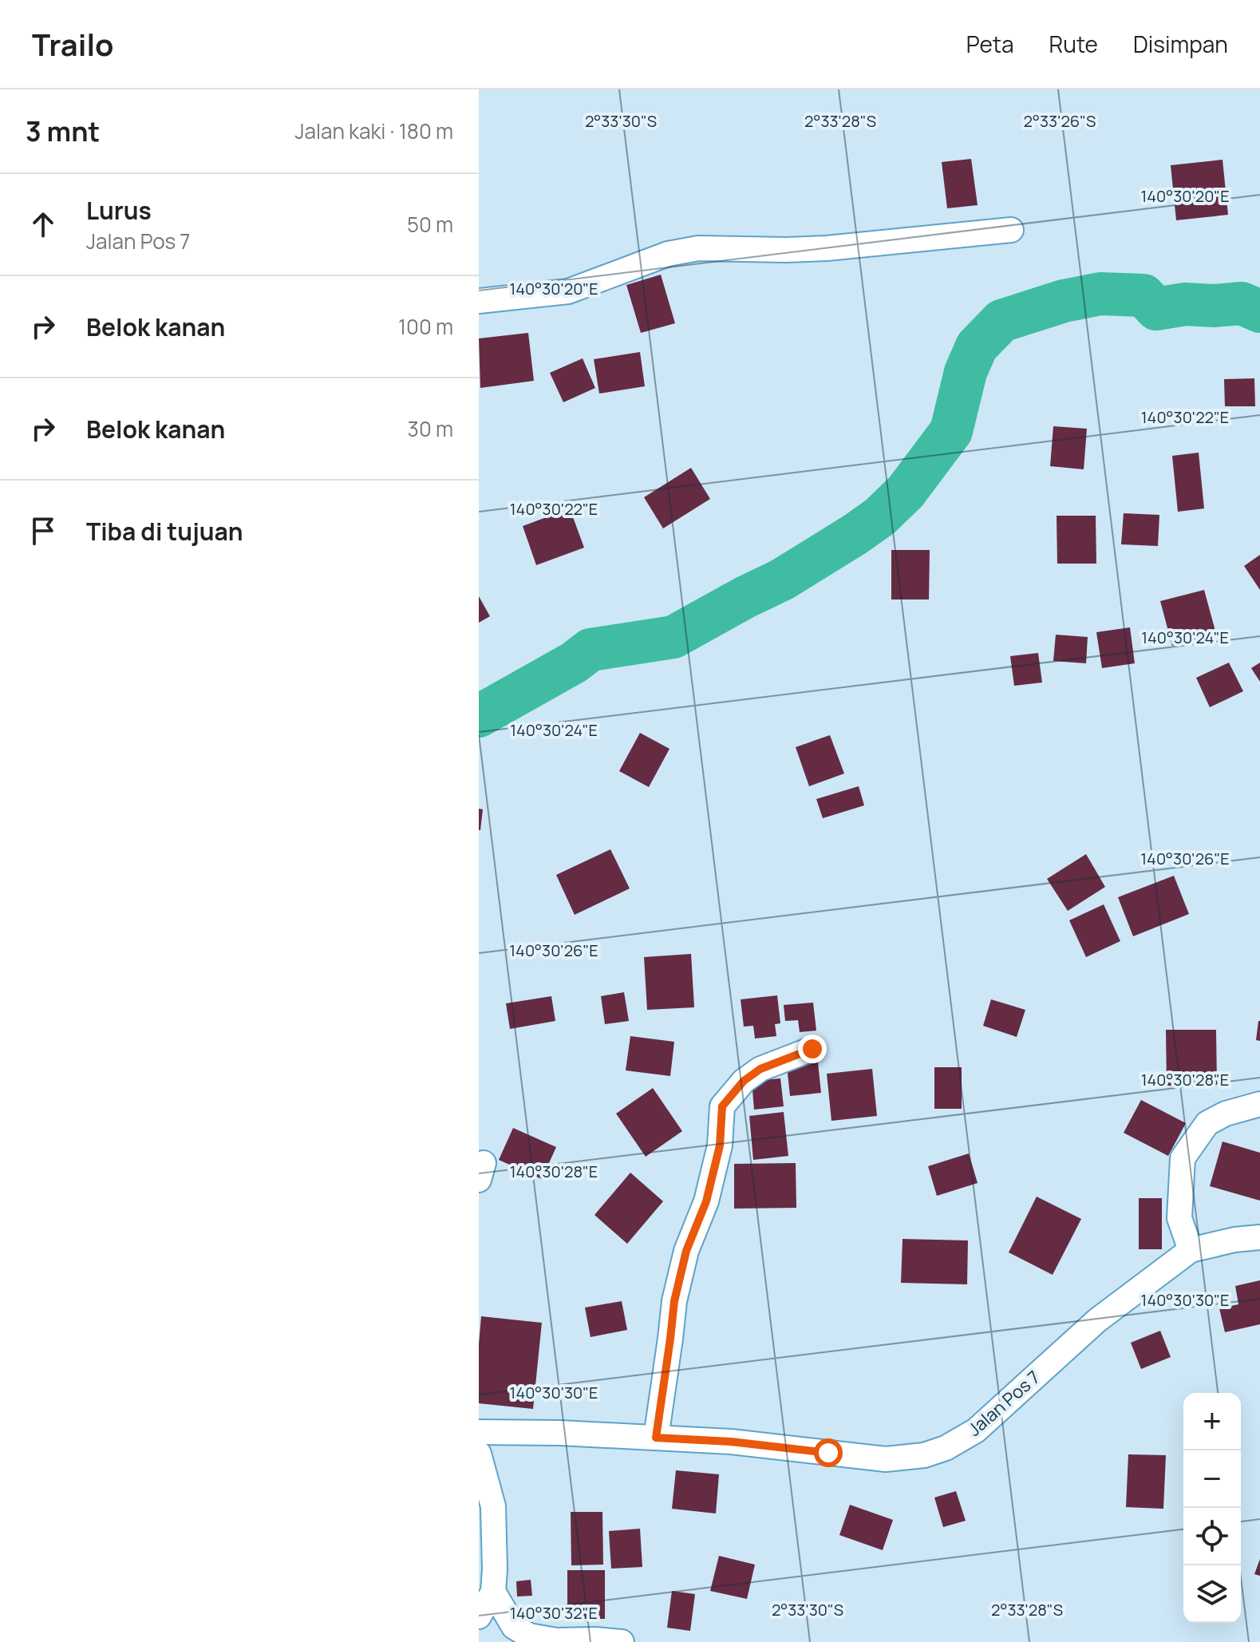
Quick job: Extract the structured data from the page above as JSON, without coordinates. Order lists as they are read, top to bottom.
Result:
{
  "streets": {
    "street": ["Jalan Pos 7"]
  },
  "page": {
    "header": "Trailo",
    "nav": ["Peta", "Rute", "Disimpan"],
    "heading": ["3 mnt", "Jalan kaki · 180 m"],
    "list": [
      ["Lurus", "Jalan Pos 7", "50 m"],
      ["Belok kanan", "100 m"],
      ["Belok kanan", "30 m"],
      "Tiba di tujuan"
    ],
    "map_buttons": ["+", "−"]
  },
  "coordinates": [
    "2°33'30\"S",
    "2°33'28\"S",
    "2°33'26\"S",
    "140°30'20\"E",
    "140°30'22\"E",
    "140°30'24\"E",
    "140°30'26\"E",
    "140°30'28\"E",
    "140°30'30\"E",
    "140°30'32\"E"
  ]
}
